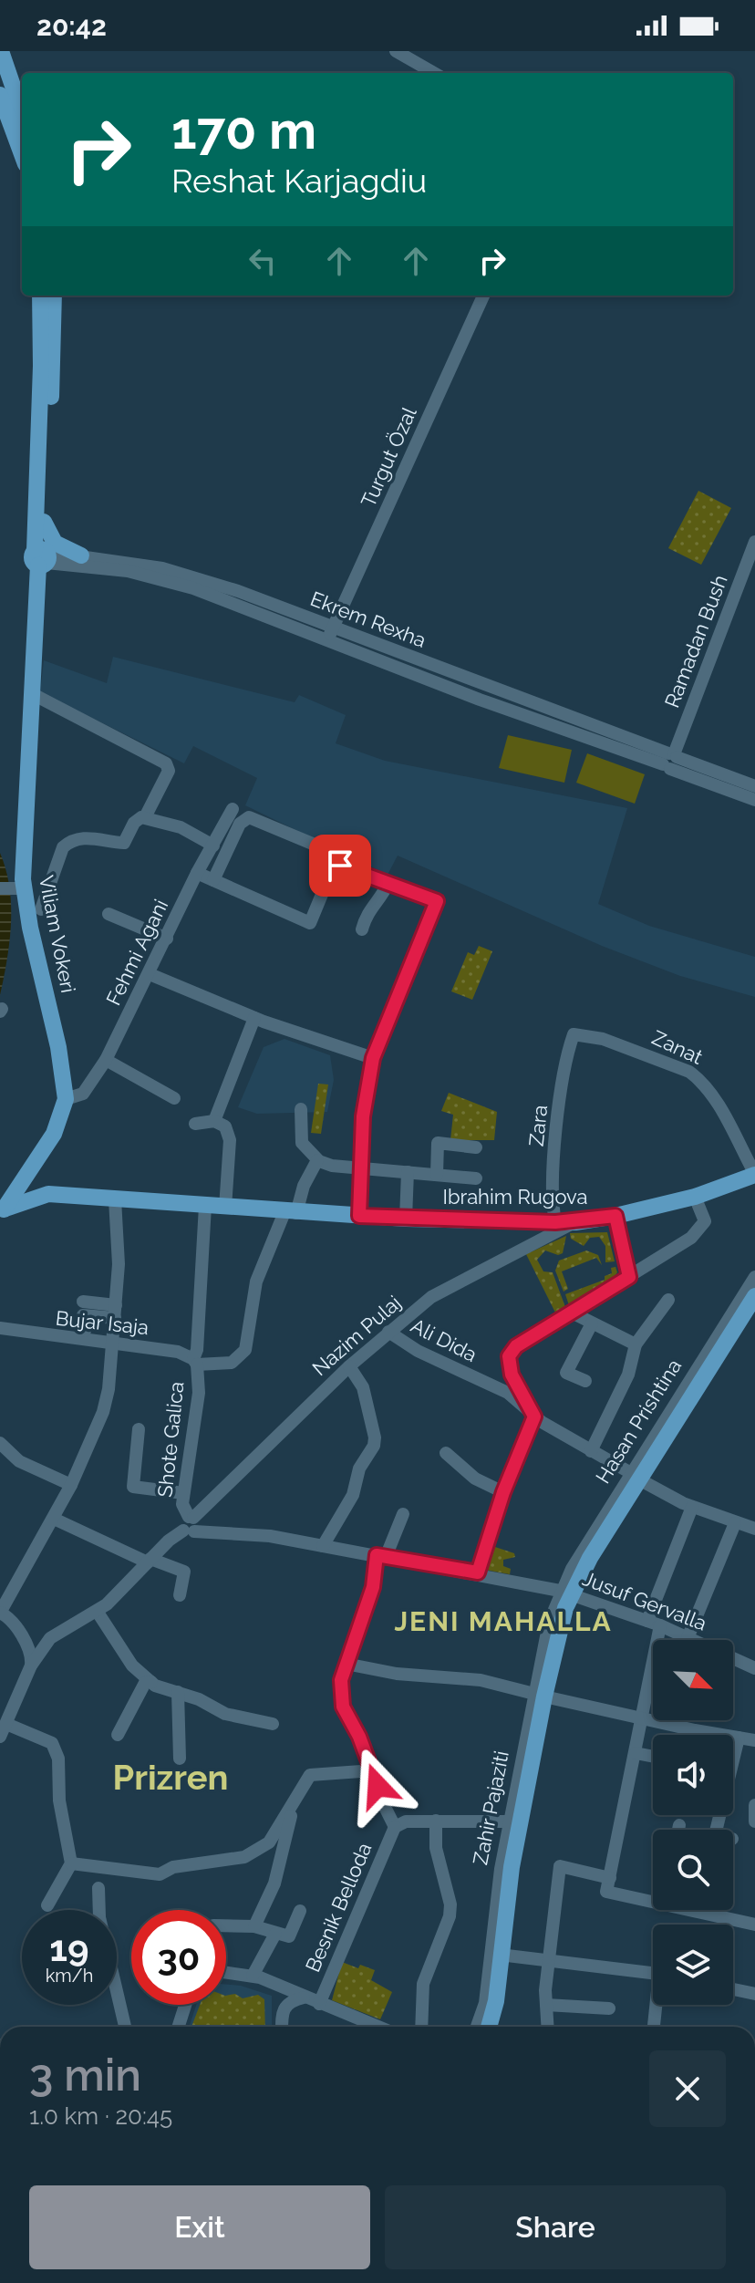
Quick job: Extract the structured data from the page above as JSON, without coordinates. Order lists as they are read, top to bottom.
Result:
{
  "streets": {
    "main road": [
      "Viliam Vokeri",
      "Ibrahim Rugova",
      "Hasan Prishtina",
      "Zahir Pajaziti"
    ],
    "street": [
      "Turgut Özal",
      "Ekrem Rexha",
      "Ramadan Bush",
      "Fehmi Agani",
      "Zanat",
      "Zara",
      "Bujar Isaja",
      "Nazim Pulaj",
      "Ali Dida",
      "Shote Galica",
      "Jusuf Gervalla",
      "Besnik Belloda"
    ]
  },
  "crossings": [
    ["Turgut Özal", "Ekrem Rexha"],
    ["Ekrem Rexha", "Ramadan Bush"],
    ["Ekrem Rexha", "Viliam Vokeri"],
    ["Viliam Vokeri", "Fehmi Agani"],
    ["Zanat", "Zara"],
    ["Zanat", "Ibrahim Rugova"],
    ["Zara", "Ibrahim Rugova"],
    ["Ibrahim Rugova", "Nazim Pulaj"],
    ["Ibrahim Rugova", "Shote Galica"],
    ["Bujar Isaja", "Shote Galica"],
    ["Nazim Pulaj", "Ali Dida"],
    ["Nazim Pulaj", "Shote Galica"],
    ["Nazim Pulaj", "Jusuf Gervalla"],
    ["Ali Dida", "Hasan Prishtina"],
    ["Hasan Prishtina", "Jusuf Gervalla"],
    ["Hasan Prishtina", "Zahir Pajaziti"],
    ["Shote Galica", "Jusuf Gervalla"],
    ["Jusuf Gervalla", "Zahir Pajaziti"]
  ],
  "districts": ["JENI MAHALLA", "Prizren"],
  "north": "bottom right",
  "page": {
    "status": "20:42",
    "turn": ["170 m", "Reshat Karjagdiu"],
    "speed": "19 km/h",
    "limit": "30",
    "heading": ["3 min", "1.0 km · 20:45"],
    "buttons": ["Exit", "Share"]
  }
}
